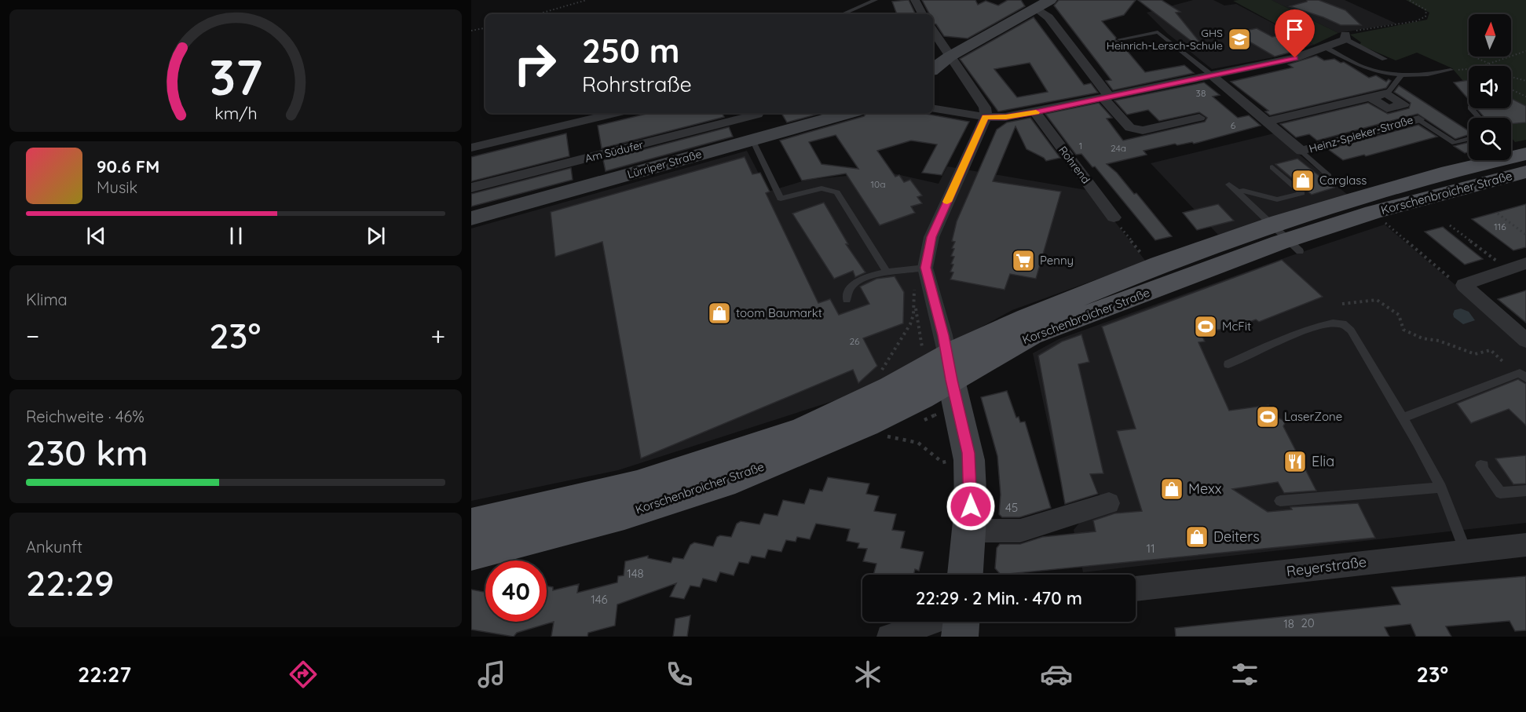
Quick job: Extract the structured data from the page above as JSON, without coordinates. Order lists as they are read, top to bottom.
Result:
{
  "streets": {
    "main road": ["Korschenbroicher Straße"],
    "street": [
      "Heinz-Spieker-Straße",
      "Am Südufer",
      "Lürriper Straße",
      "Rohrend",
      "Reyerstraße"
    ]
  },
  "crossings": [
    ["Am Südufer", "Lürriper Straße"]
  ],
  "places": {
    "school or university": ["GHS Heinrich-Lersch-Schule"],
    "shop": [
      "Carglass",
      "toom Baumarkt",
      "Mexx",
      "Deiters"
    ],
    "supermarket": ["Penny"],
    "sports": ["McFit", "LaserZone"],
    "restaurant": ["Elia"]
  },
  "house_numbers": [
    "38",
    "6",
    "1",
    "24a",
    "10a",
    "116",
    "26",
    "45",
    "11",
    "148",
    "146",
    "20",
    "18"
  ],
  "north": "top",
  "page": {
    "turn": ["250 m", "Rohrstraße"],
    "song": ["90.6 FM", "Musik"],
    "tile": [
      "Klima",
      ["Reichweite · 46%", "230 km"],
      ["Ankunft", "22:29"]
    ],
    "heat": ["−", "23°", "+"],
    "limit": "40",
    "trip": "22:29 · 2 Min. · 470 m",
    "tabs": ["22:27", "23°"],
    "gauge": ["37", "km/h"]
  }
}
